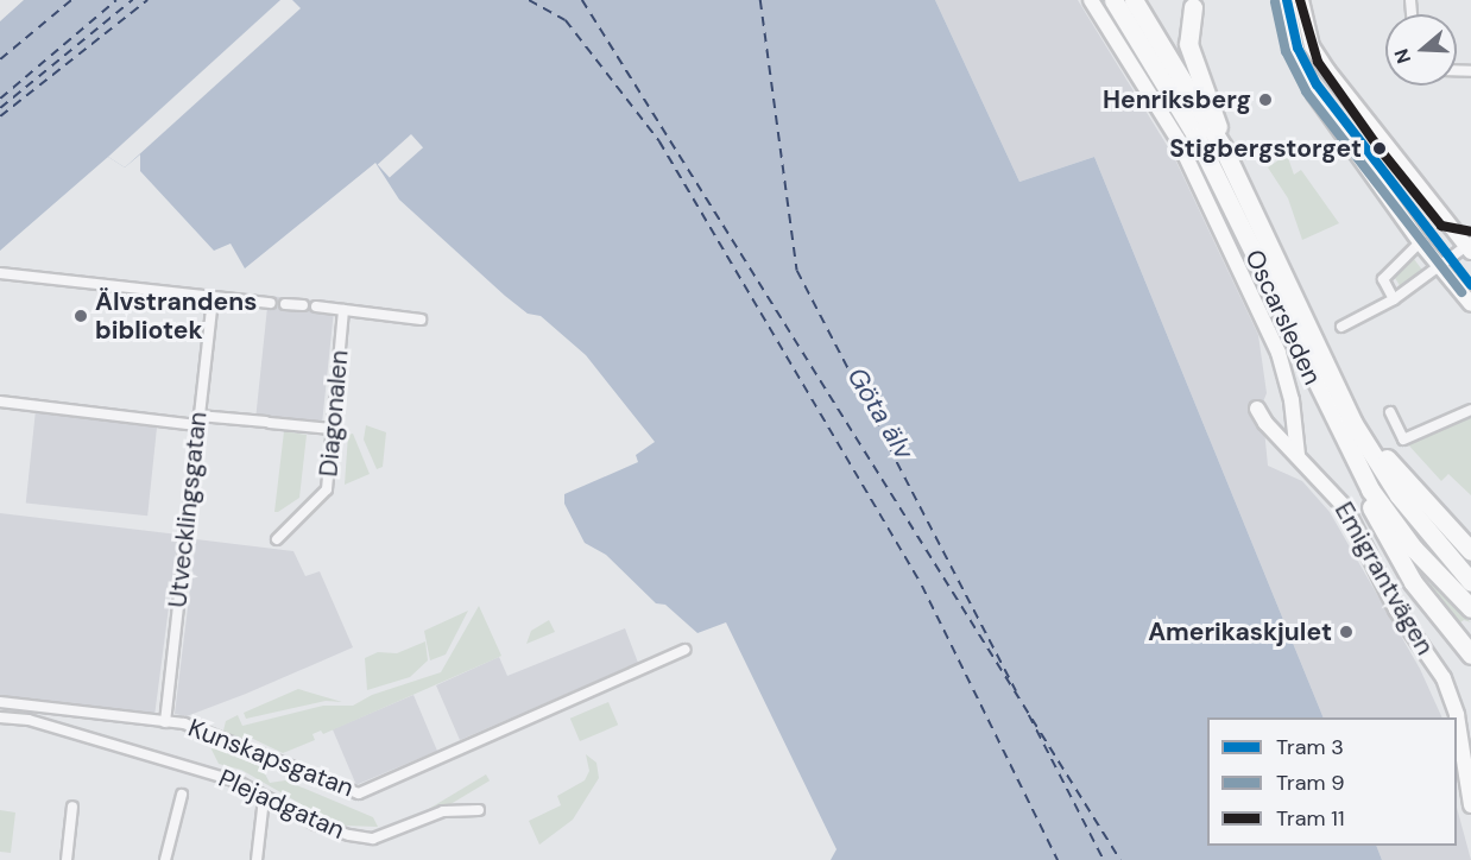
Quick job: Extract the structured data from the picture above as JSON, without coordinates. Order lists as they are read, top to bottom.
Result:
{
  "streets": {
    "highway": ["Oscarsleden"],
    "street": [
      "Diagonalen",
      "Utvecklingsgatan",
      "Emigrantvägen",
      "Kunskapsgatan",
      "Plejadgatan"
    ]
  },
  "crossings": [
    ["Utvecklingsgatan", "Kunskapsgatan"]
  ],
  "water": ["Göta älv"],
  "places": [
    "Henriksberg",
    "Stigbergstorget",
    "Älvstrandens bibliotek",
    "Amerikaskjulet"
  ],
  "lines": ["tram line 3", "tram line 11", "tram line 9"],
  "legend": ["Tram 3", "Tram 9", "Tram 11"],
  "north": "left"
}
